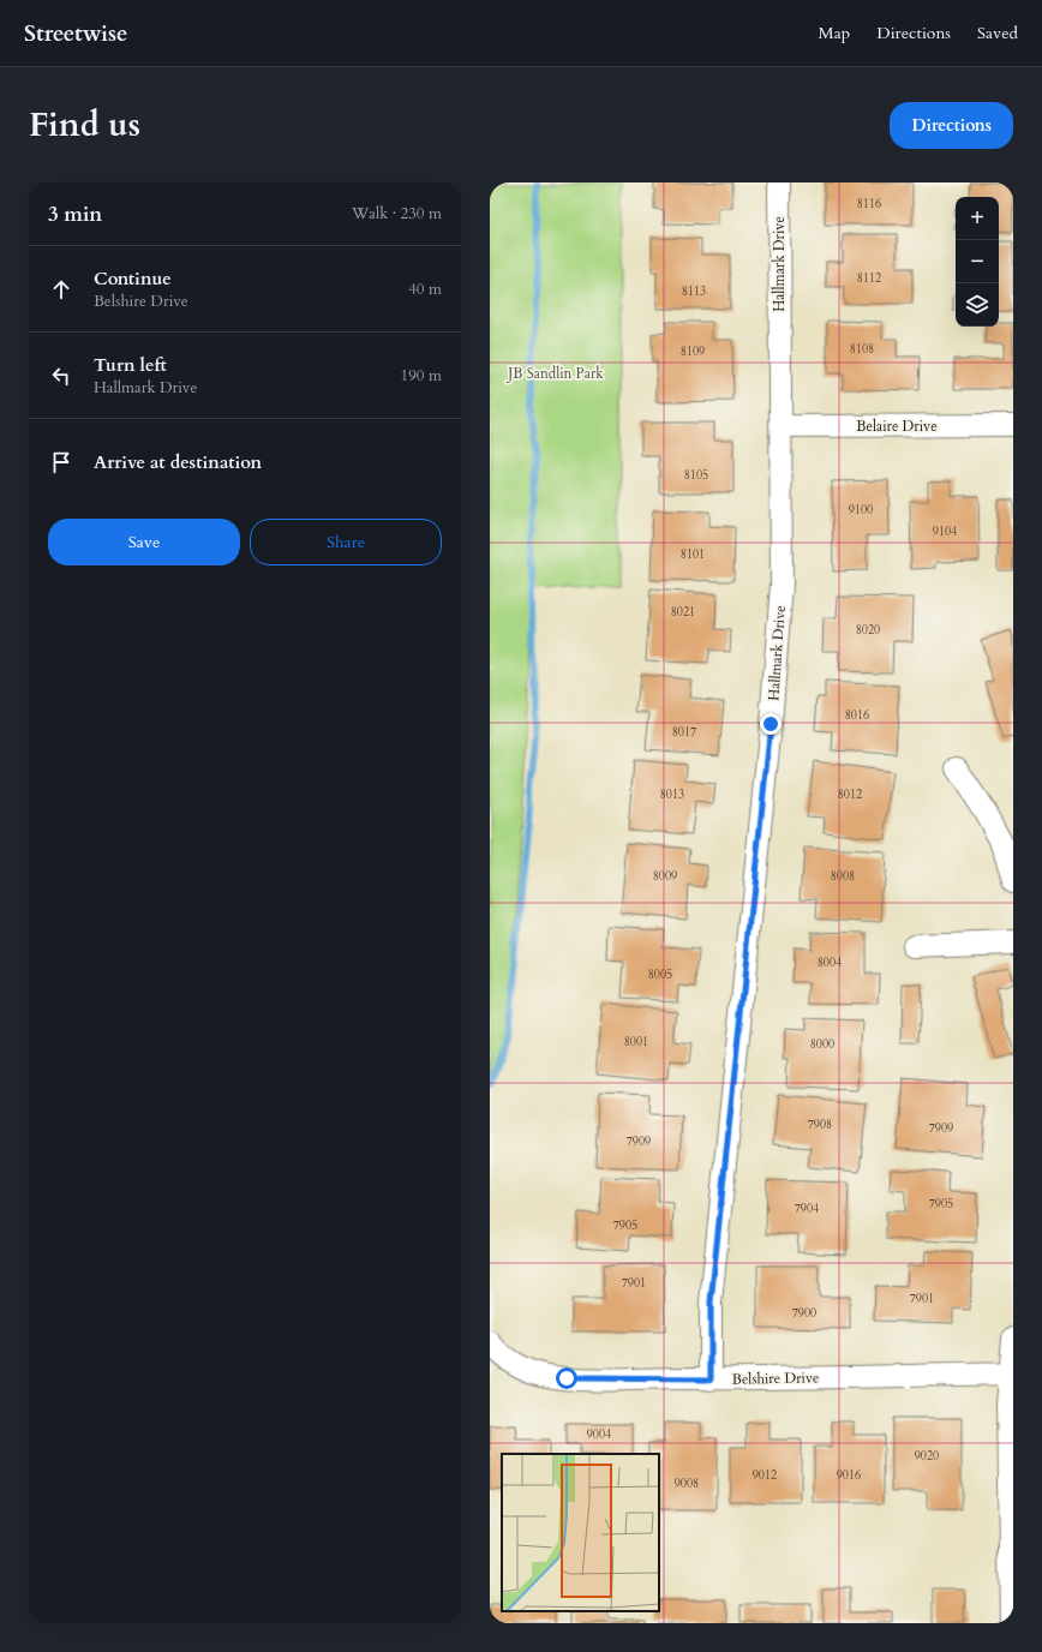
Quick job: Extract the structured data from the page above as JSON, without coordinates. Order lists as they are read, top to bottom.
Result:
{
  "streets": {
    "street": ["Hallmark Drive", "Belaire Drive", "Belshire Drive"]
  },
  "crossings": [
    ["Hallmark Drive", "Belaire Drive"],
    ["Hallmark Drive", "Belshire Drive"]
  ],
  "parks": ["JB Sandlin Park"],
  "house_numbers": [
    "8116",
    "8112",
    "8113",
    "8108",
    "8109",
    "8105",
    "9100",
    "9104",
    "8101",
    "8021",
    "8020",
    "8016",
    "8017",
    "8013",
    "8012",
    "8009",
    "8008",
    "8004",
    "8005",
    "8001",
    "8000",
    "7908",
    "7909",
    "7909",
    "7905",
    "7904",
    "7905",
    "7901",
    "7901",
    "7900",
    "9004",
    "9020",
    "9012",
    "9016",
    "9008"
  ],
  "page": {
    "header": "Streetwise",
    "nav": ["Map", "Directions", "Saved"],
    "title": "Find us",
    "buttons": [
      "Directions",
      ["Save", "Share"]
    ],
    "heading": ["3 min", "Walk · 230 m"],
    "map_buttons": ["+", "−"],
    "list": [
      ["Continue", "Belshire Drive", "40 m"],
      ["Turn left", "Hallmark Drive", "190 m"],
      "Arrive at destination"
    ]
  }
}
